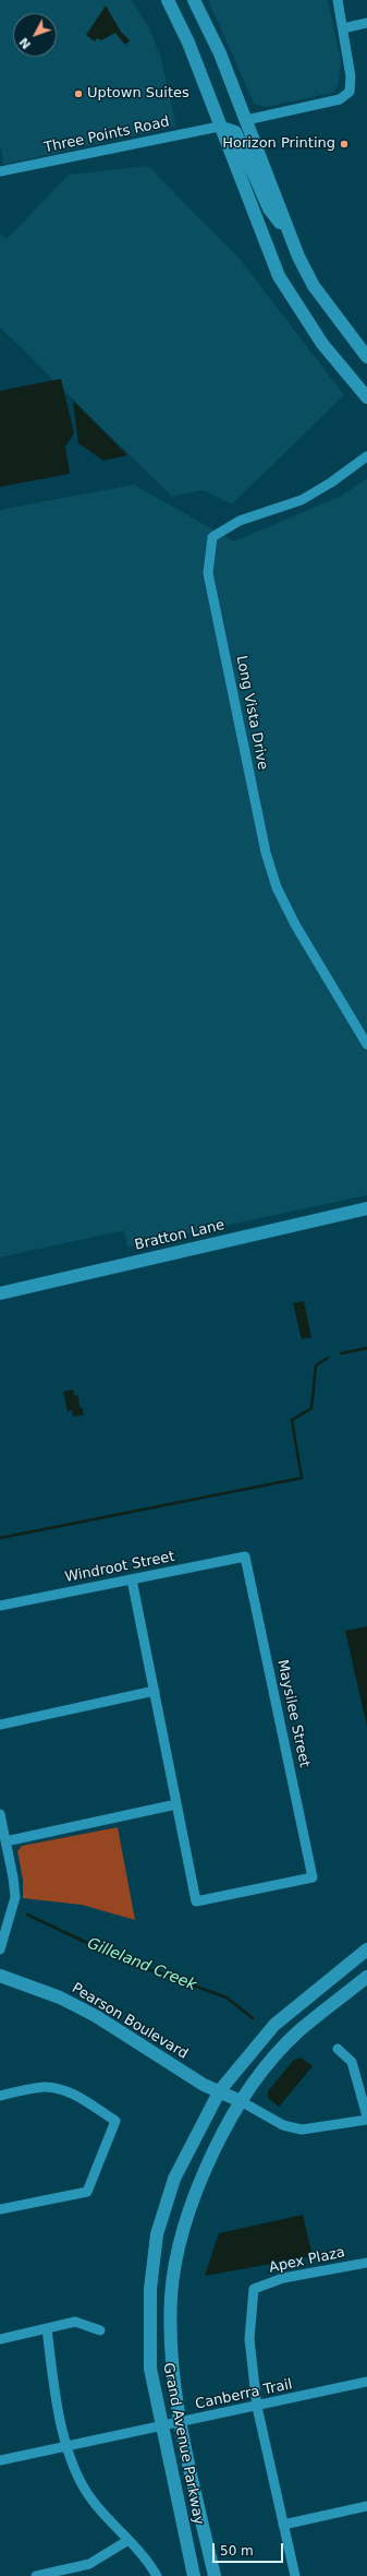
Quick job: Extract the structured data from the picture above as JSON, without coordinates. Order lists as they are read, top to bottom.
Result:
{
  "streets": {
    "street": [
      "Three Points Road",
      "Long Vista Drive",
      "Bratton Lane",
      "Windroot Street",
      "Maysilee Street",
      "Pearson Boulevard",
      "Apex Plaza",
      "Canberra Trail",
      "Grand Avenue Parkway"
    ]
  },
  "crossings": [
    ["Windroot Street", "Maysilee Street"],
    ["Pearson Boulevard", "Grand Avenue Parkway"],
    ["Apex Plaza", "Canberra Trail"],
    ["Canberra Trail", "Grand Avenue Parkway"]
  ],
  "water": ["Gilleland Creek"],
  "places": ["Uptown Suites", "Horizon Printing"],
  "scale_bar": "50 m",
  "north": "bottom left"
}
